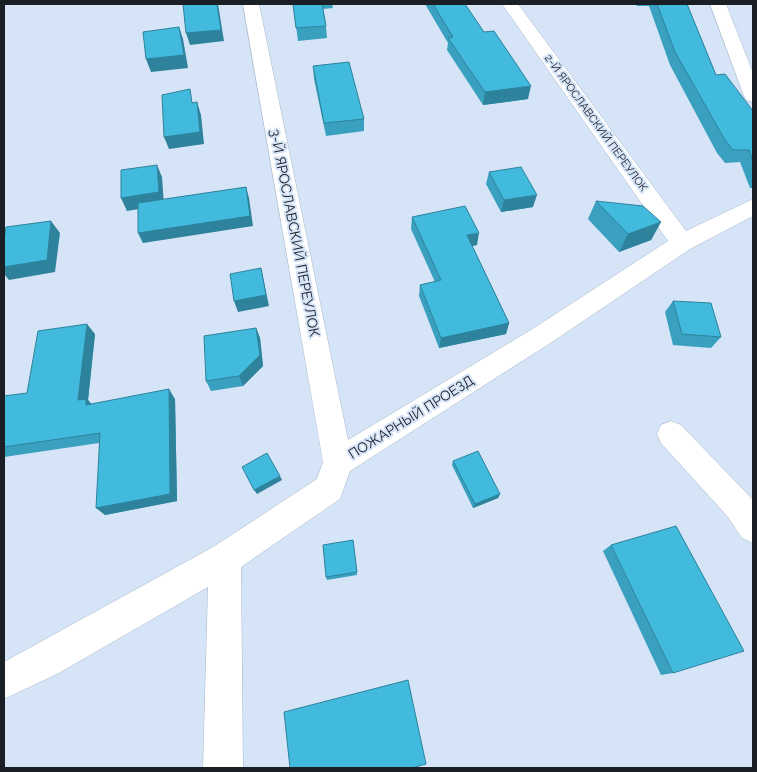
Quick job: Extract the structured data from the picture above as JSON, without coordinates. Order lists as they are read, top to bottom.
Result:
{
  "streets": {
    "street": ["2-Й ЯРОСЛАВСКИЙ ПЕРЕУЛОК", "3-Й ЯРОСЛАВСКИЙ ПЕРЕУЛОК", "ПОЖАРНЫЙ ПРОЕЗД"]
  },
  "crossings": [
    ["2-Й ЯРОСЛАВСКИЙ ПЕРЕУЛОК", "ПОЖАРНЫЙ ПРОЕЗД"],
    ["3-Й ЯРОСЛАВСКИЙ ПЕРЕУЛОК", "ПОЖАРНЫЙ ПРОЕЗД"]
  ]
}
